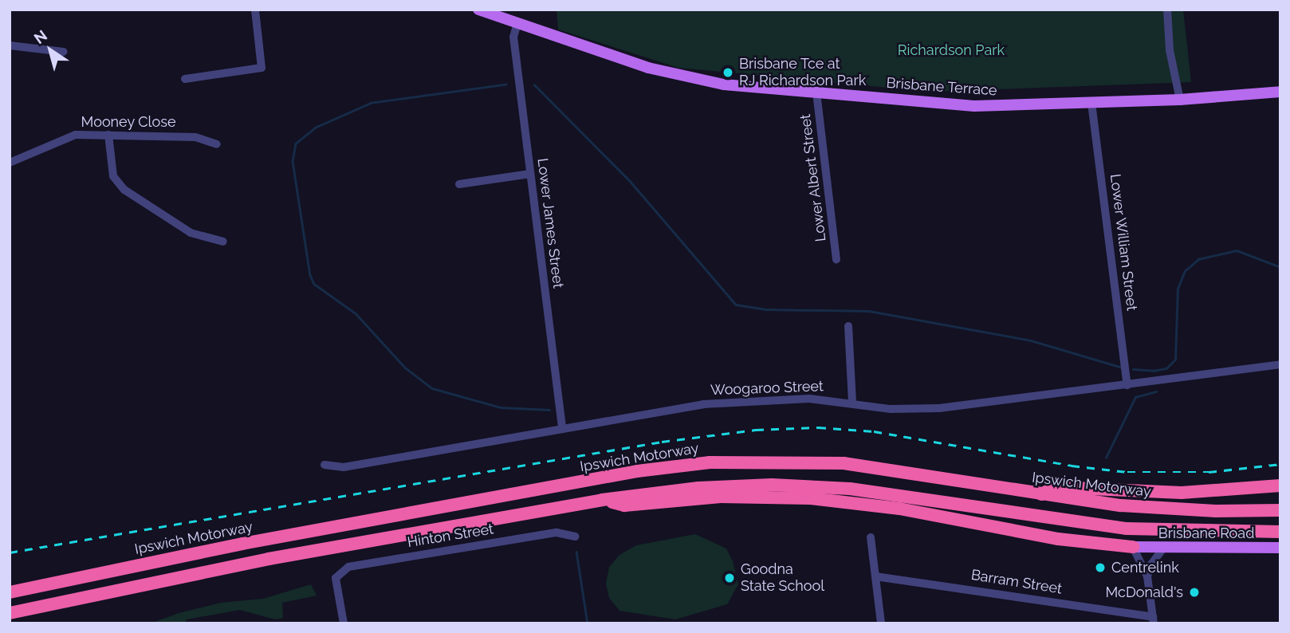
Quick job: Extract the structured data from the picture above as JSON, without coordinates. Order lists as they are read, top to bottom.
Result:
{
  "streets": {
    "highway": ["Ipswich Motorway"],
    "main road": ["Brisbane Terrace", "Brisbane Road"],
    "street": [
      "Mooney Close",
      "Lower Albert Street",
      "Lower James Street",
      "Lower William Street",
      "Woogaroo Street",
      "Hinton Street",
      "Barram Street"
    ]
  },
  "crossings": [
    ["Brisbane Terrace", "Lower Albert Street"],
    ["Brisbane Terrace", "Lower James Street"],
    ["Brisbane Terrace", "Lower William Street"],
    ["Lower James Street", "Woogaroo Street"],
    ["Lower William Street", "Woogaroo Street"]
  ],
  "parks": ["Richardson Park"],
  "places": [
    "Brisbane Tce at RJ Richardson Park",
    "Centrelink",
    "Goodna State School",
    "McDonald's"
  ],
  "north": "top left"
}
